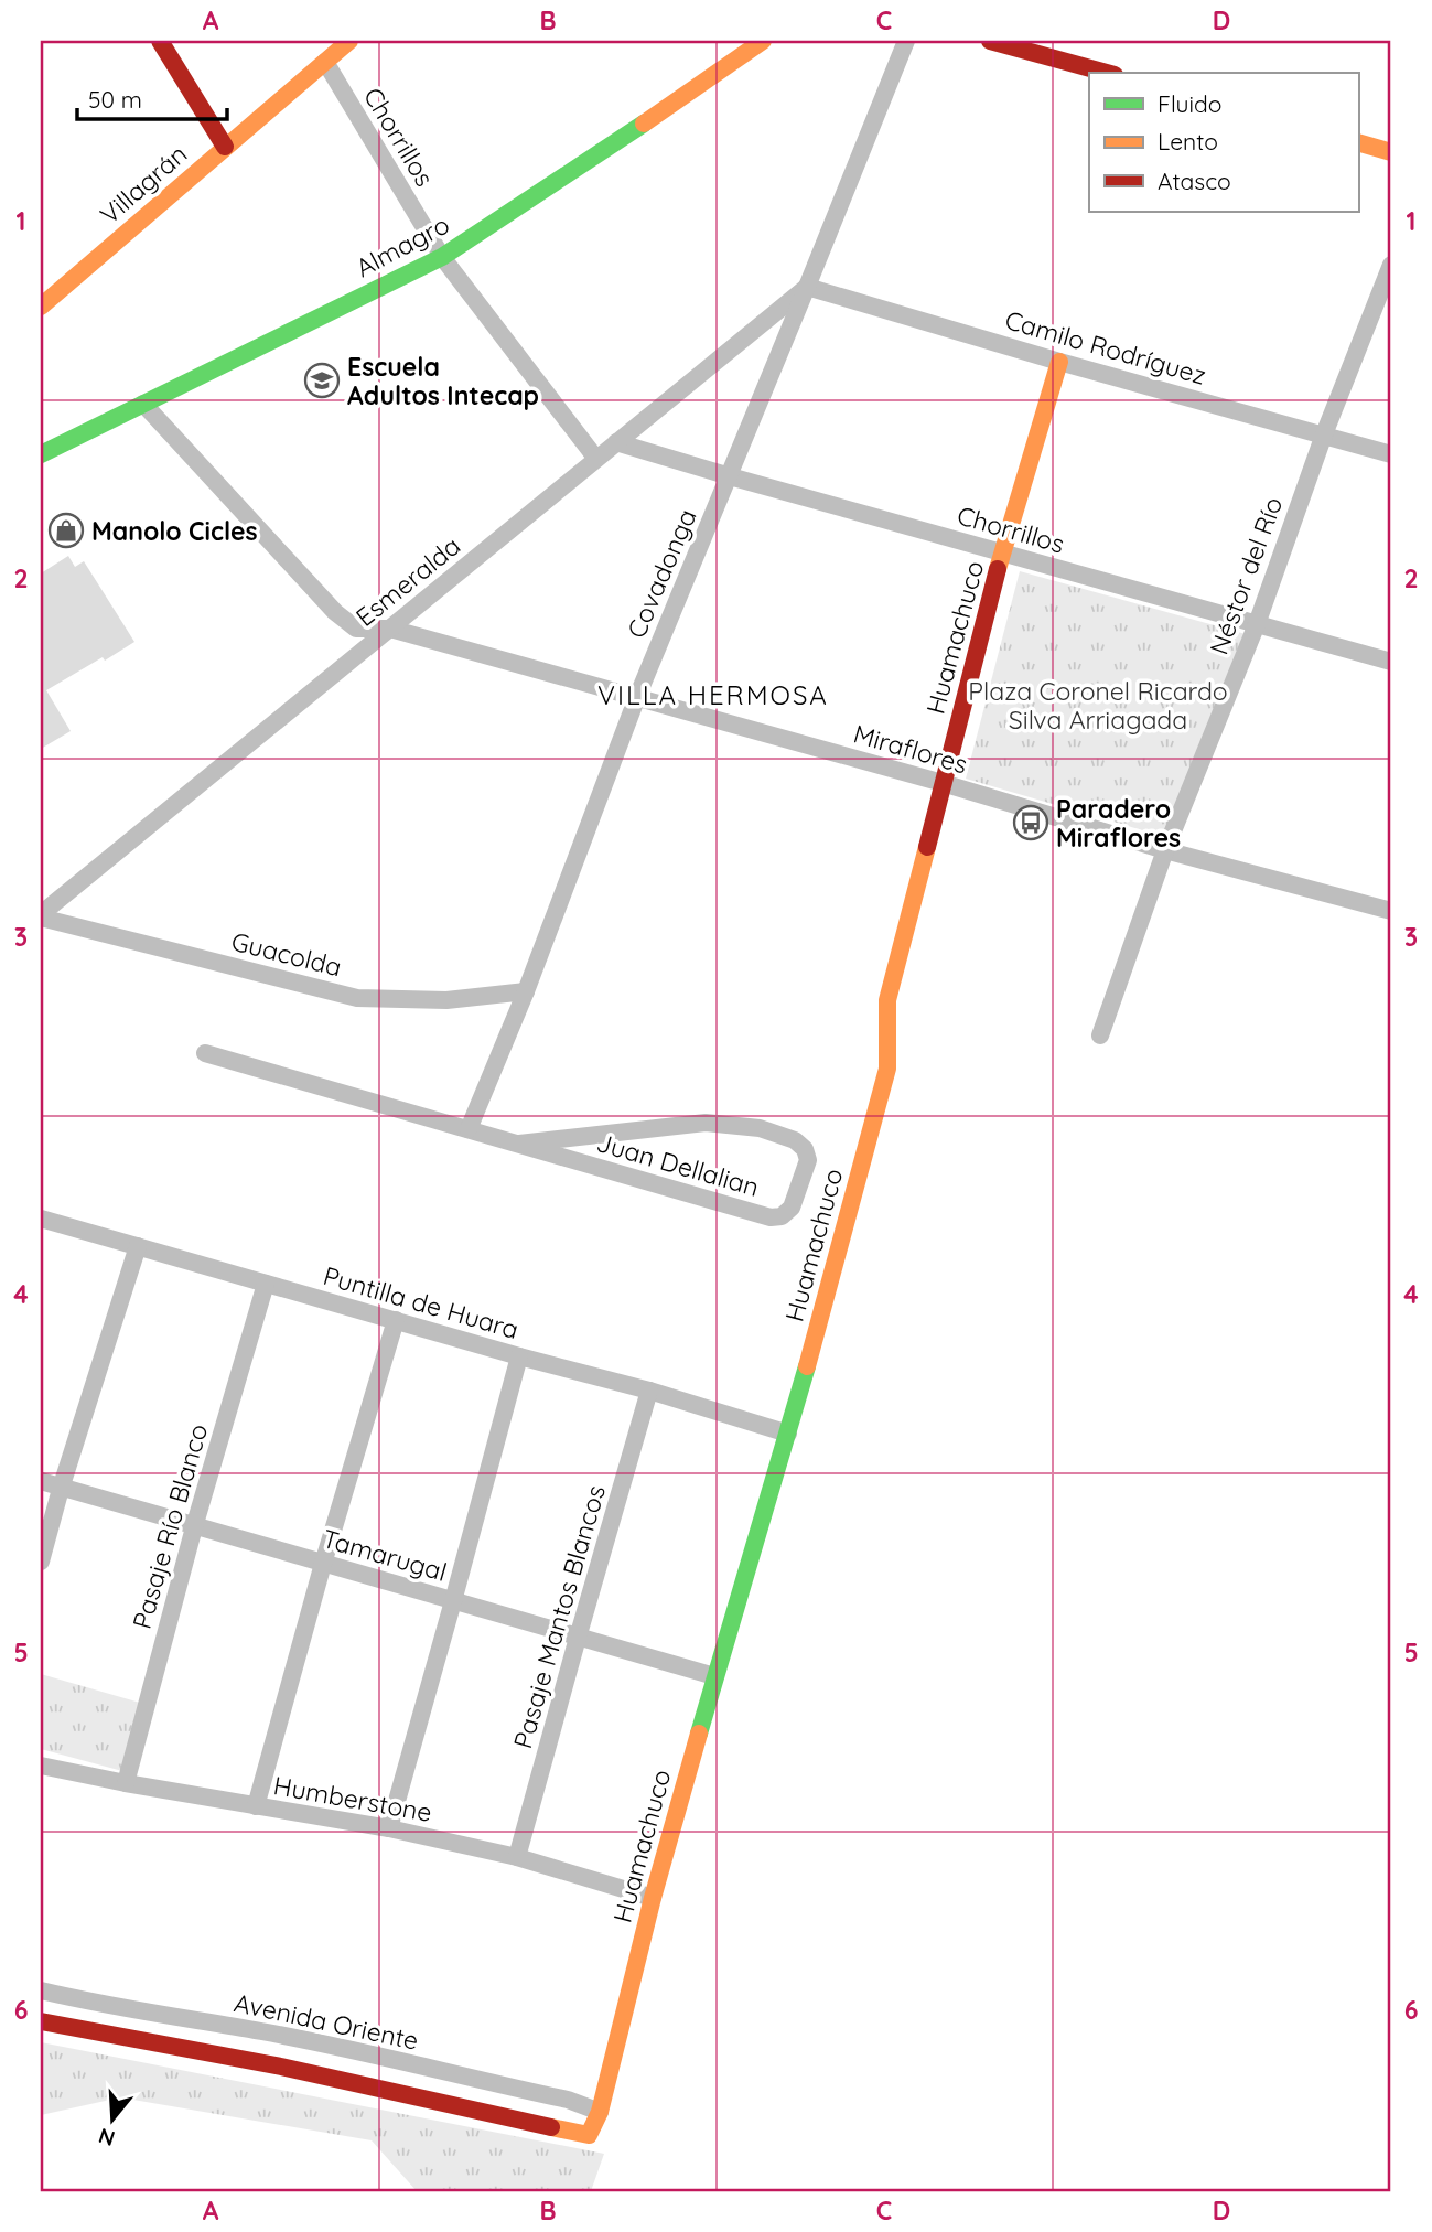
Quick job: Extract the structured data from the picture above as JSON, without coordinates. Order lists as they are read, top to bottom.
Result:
{
  "streets": {
    "street": [
      "Chorrillos",
      "Villagrán",
      "Almagro",
      "Camilo Rodríguez",
      "Covadonga",
      "Néstor del Río",
      "Esmeralda",
      "Huamachuco",
      "Miraflores",
      "Guacolda",
      "Juan Dellalian",
      "Puntilla de Huara",
      "Pasaje Río Blanco",
      "Tamarugal",
      "Pasaje Mantos Blancos",
      "Humberstone",
      "Avenida Oriente"
    ]
  },
  "crossings": [
    ["Chorrillos", "Villagrán"],
    ["Chorrillos", "Almagro"],
    ["Chorrillos", "Covadonga"],
    ["Chorrillos", "Néstor del Río"],
    ["Chorrillos", "Esmeralda"],
    ["Chorrillos", "Huamachuco"],
    ["Almagro", "Miraflores"],
    ["Camilo Rodríguez", "Covadonga"],
    ["Camilo Rodríguez", "Néstor del Río"],
    ["Camilo Rodríguez", "Esmeralda"],
    ["Camilo Rodríguez", "Huamachuco"],
    ["Covadonga", "Esmeralda"],
    ["Covadonga", "Miraflores"],
    ["Covadonga", "Guacolda"],
    ["Covadonga", "Juan Dellalian"],
    ["Néstor del Río", "Miraflores"],
    ["Esmeralda", "Miraflores"],
    ["Esmeralda", "Guacolda"],
    ["Huamachuco", "Miraflores"],
    ["Huamachuco", "Puntilla de Huara"],
    ["Huamachuco", "Tamarugal"],
    ["Huamachuco", "Humberstone"],
    ["Huamachuco", "Avenida Oriente"],
    ["Puntilla de Huara", "Pasaje Río Blanco"],
    ["Puntilla de Huara", "Pasaje Mantos Blancos"],
    ["Pasaje Río Blanco", "Tamarugal"],
    ["Pasaje Río Blanco", "Humberstone"],
    ["Tamarugal", "Pasaje Mantos Blancos"],
    ["Pasaje Mantos Blancos", "Humberstone"]
  ],
  "districts": ["VILLA HERMOSA"],
  "parks": ["Plaza Coronel Ricardo Silva Arriagada"],
  "places": {
    "school or university": ["Escuela Adultos Intecap"],
    "shop": ["Manolo Cicles"],
    "bus stop": ["Paradero Miraflores"]
  },
  "legend": ["Fluido", "Lento", "Atasco"],
  "scale_bar": "50 m",
  "north": "bottom",
  "grid": {
    "columns": [
      "A",
      "B",
      "C",
      "D"
    ],
    "rows": [
      "1",
      "2",
      "3",
      "4",
      "5",
      "6"
    ]
  }
}
